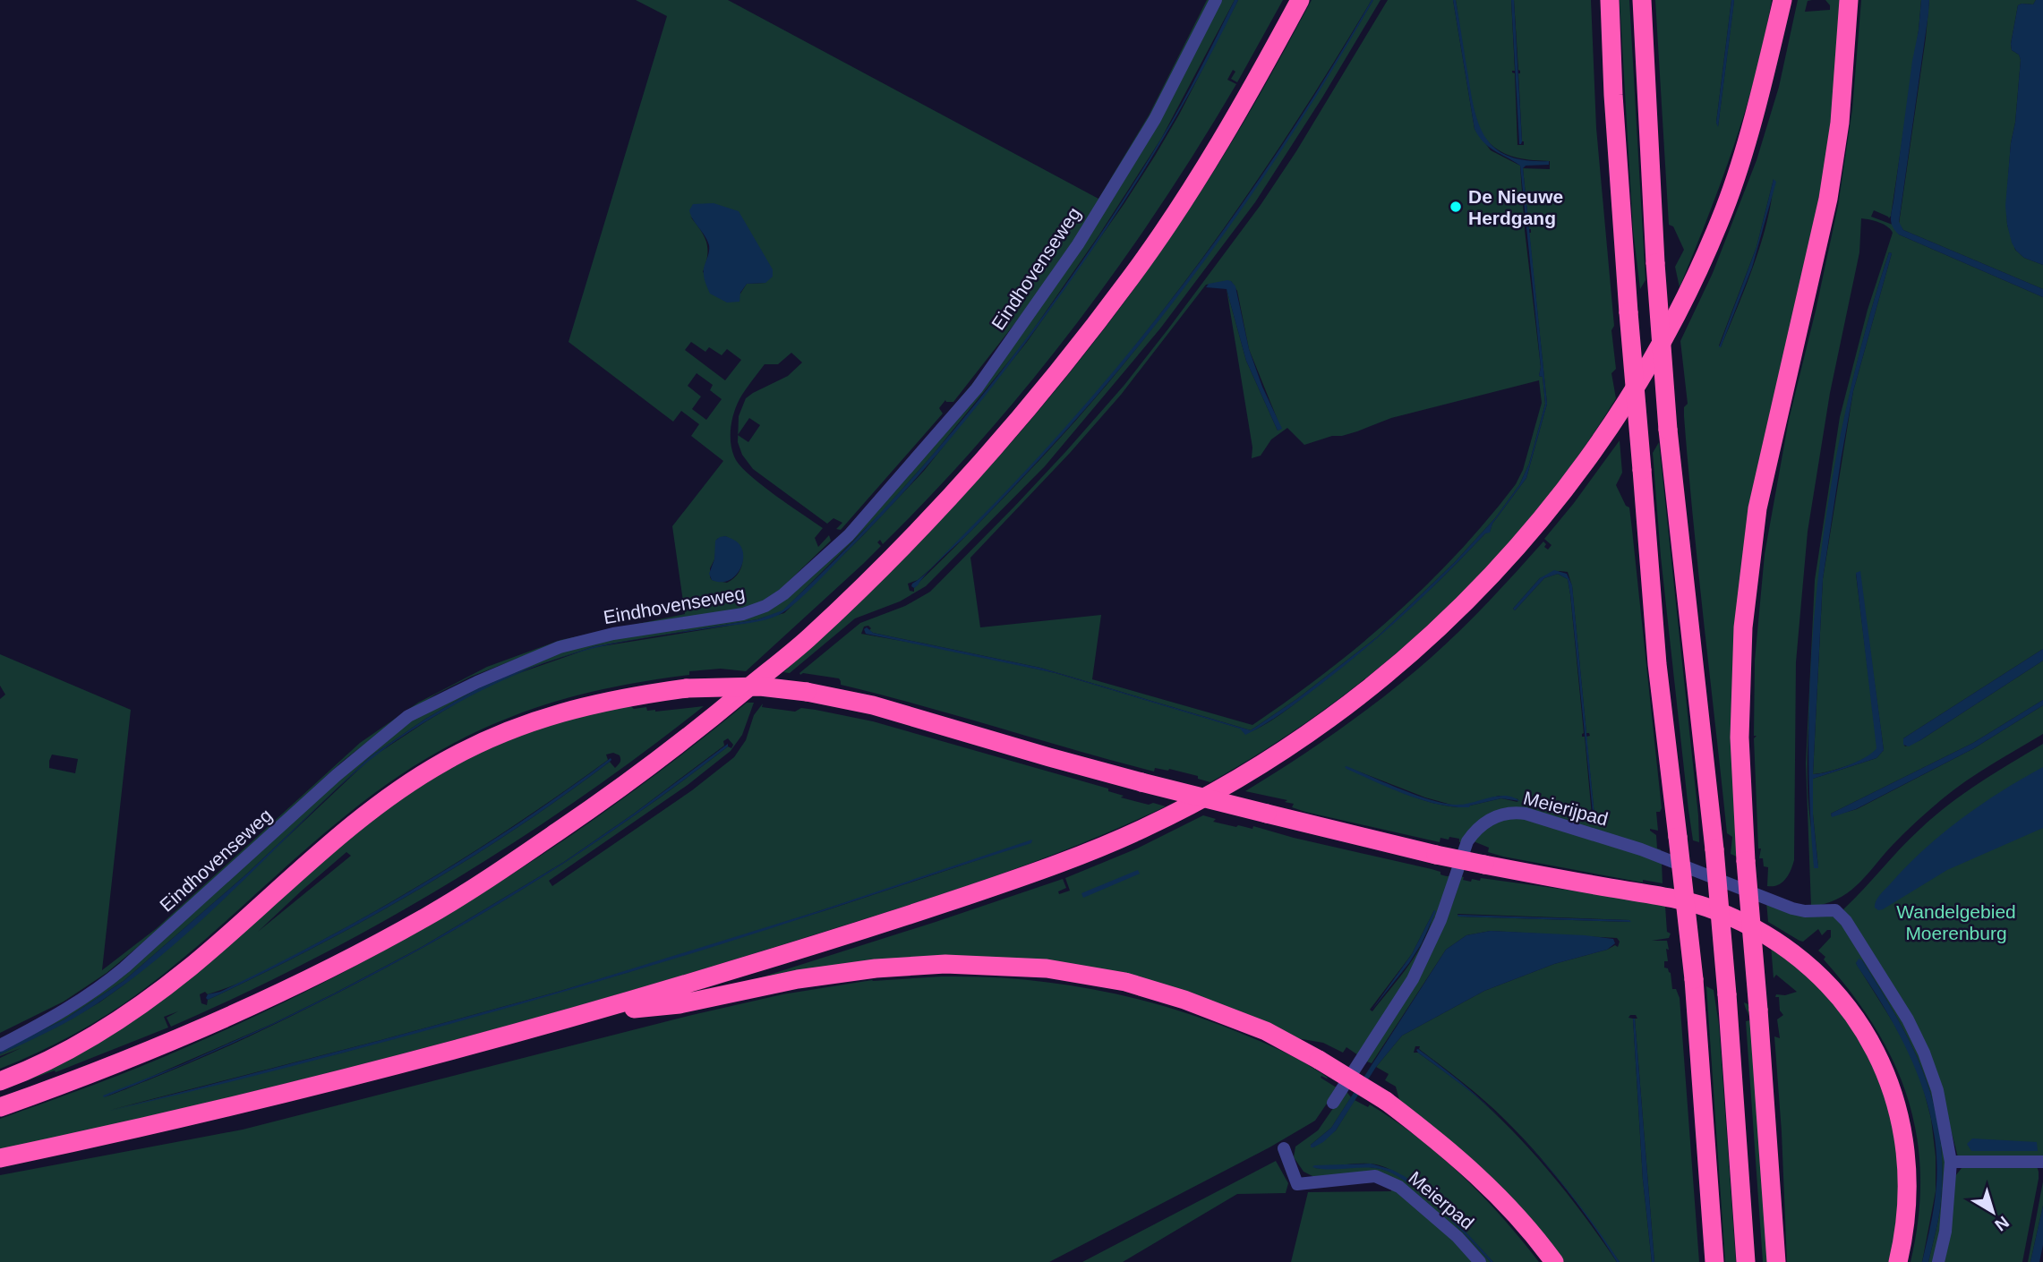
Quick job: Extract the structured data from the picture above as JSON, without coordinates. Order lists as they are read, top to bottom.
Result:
{
  "streets": {
    "street": ["Eindhovenseweg", "Meierijpad", "Meierpad"]
  },
  "parks": ["Wandelgebied Moerenburg"],
  "places": ["De Nieuwe Herdgang"],
  "north": "bottom right"
}
